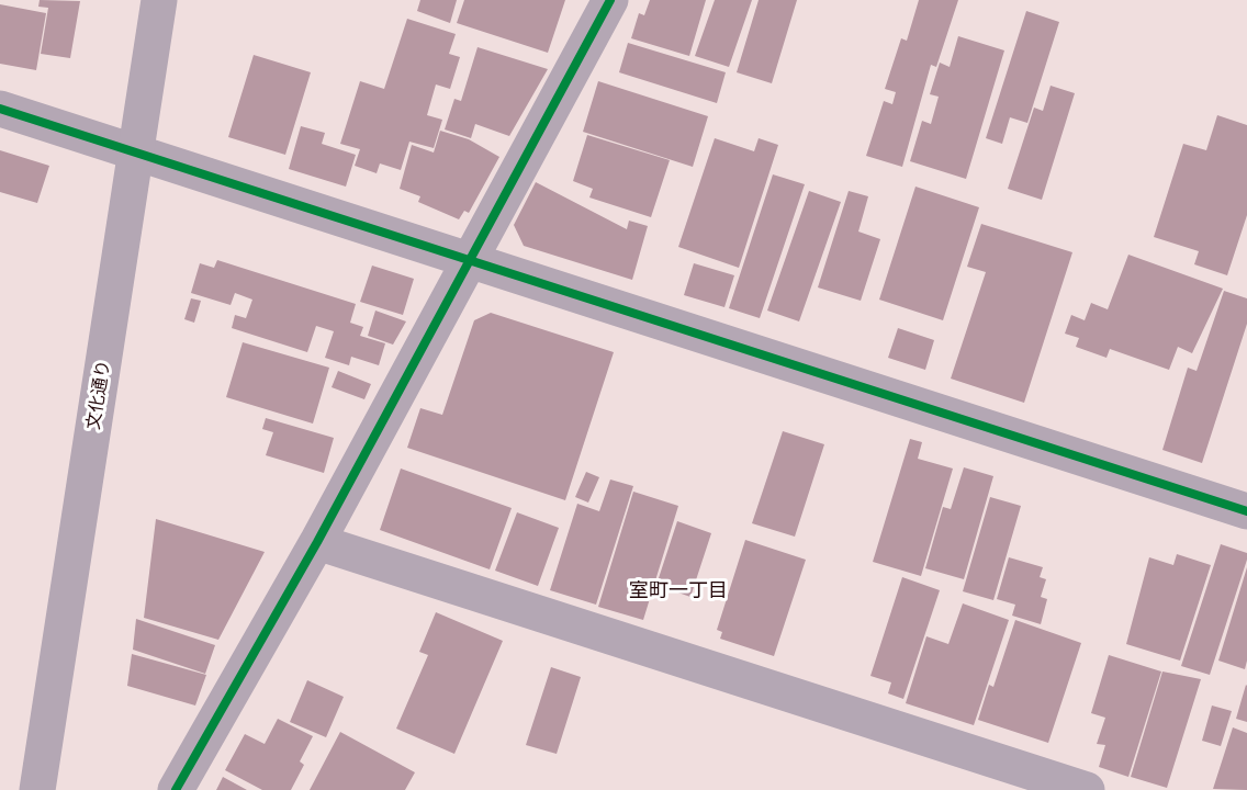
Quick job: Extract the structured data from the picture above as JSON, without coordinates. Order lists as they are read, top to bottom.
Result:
{
  "streets": {
    "street": ["文化通り"]
  },
  "districts": ["室町一丁目"]
}
